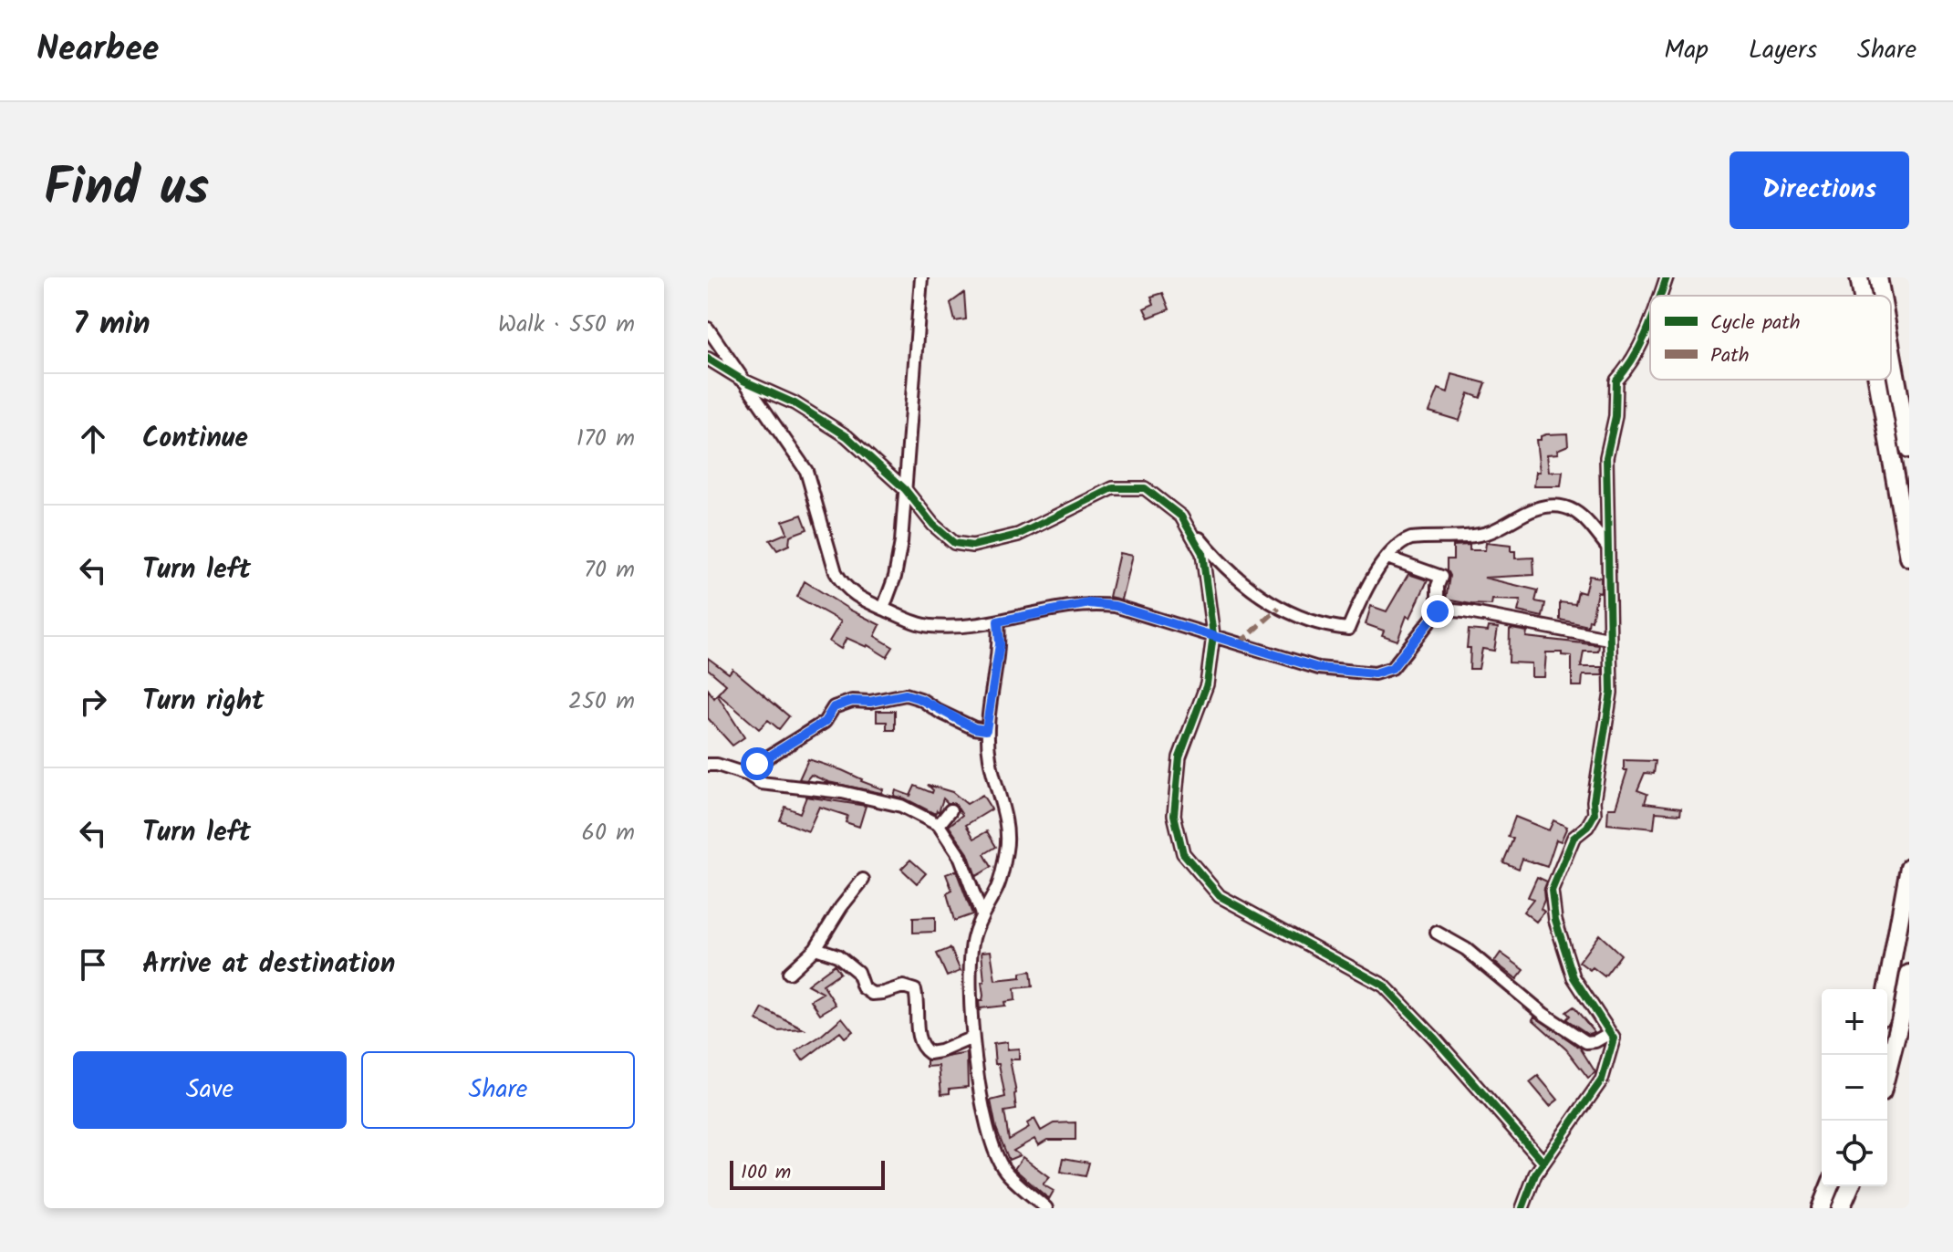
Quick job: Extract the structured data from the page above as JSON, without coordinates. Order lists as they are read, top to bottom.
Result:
{
  "legend": ["Cycle path", "Path"],
  "scale_bar": "100 m",
  "page": {
    "header": "Nearbee",
    "nav": ["Map", "Layers", "Share"],
    "title": "Find us",
    "buttons": [
      "Directions",
      ["Save", "Share"]
    ],
    "heading": ["7 min", "Walk · 550 m"],
    "list": [
      ["Continue", "170 m"],
      ["Turn left", "70 m"],
      ["Turn right", "250 m"],
      ["Turn left", "60 m"],
      "Arrive at destination"
    ],
    "map_buttons": ["+", "−"],
    "scale": "100 m"
  }
}
